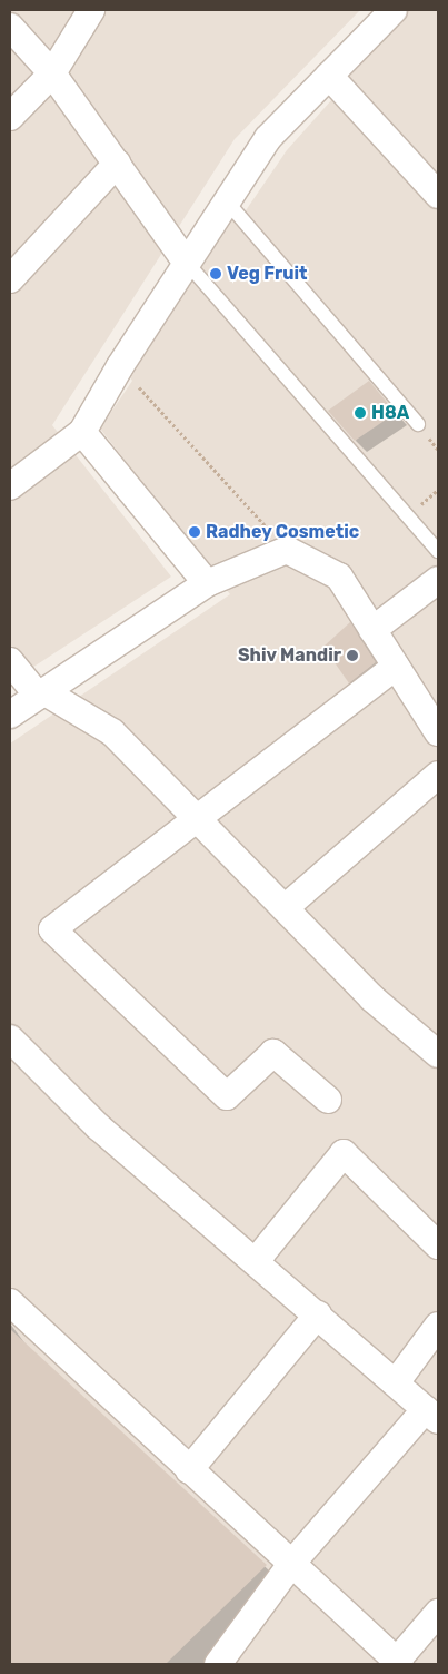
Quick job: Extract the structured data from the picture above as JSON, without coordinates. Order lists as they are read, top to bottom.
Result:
{
  "places": [
    "Veg Fruit",
    "H8A",
    "Radhey Cosmetic",
    "Shiv Mandir"
  ]
}
